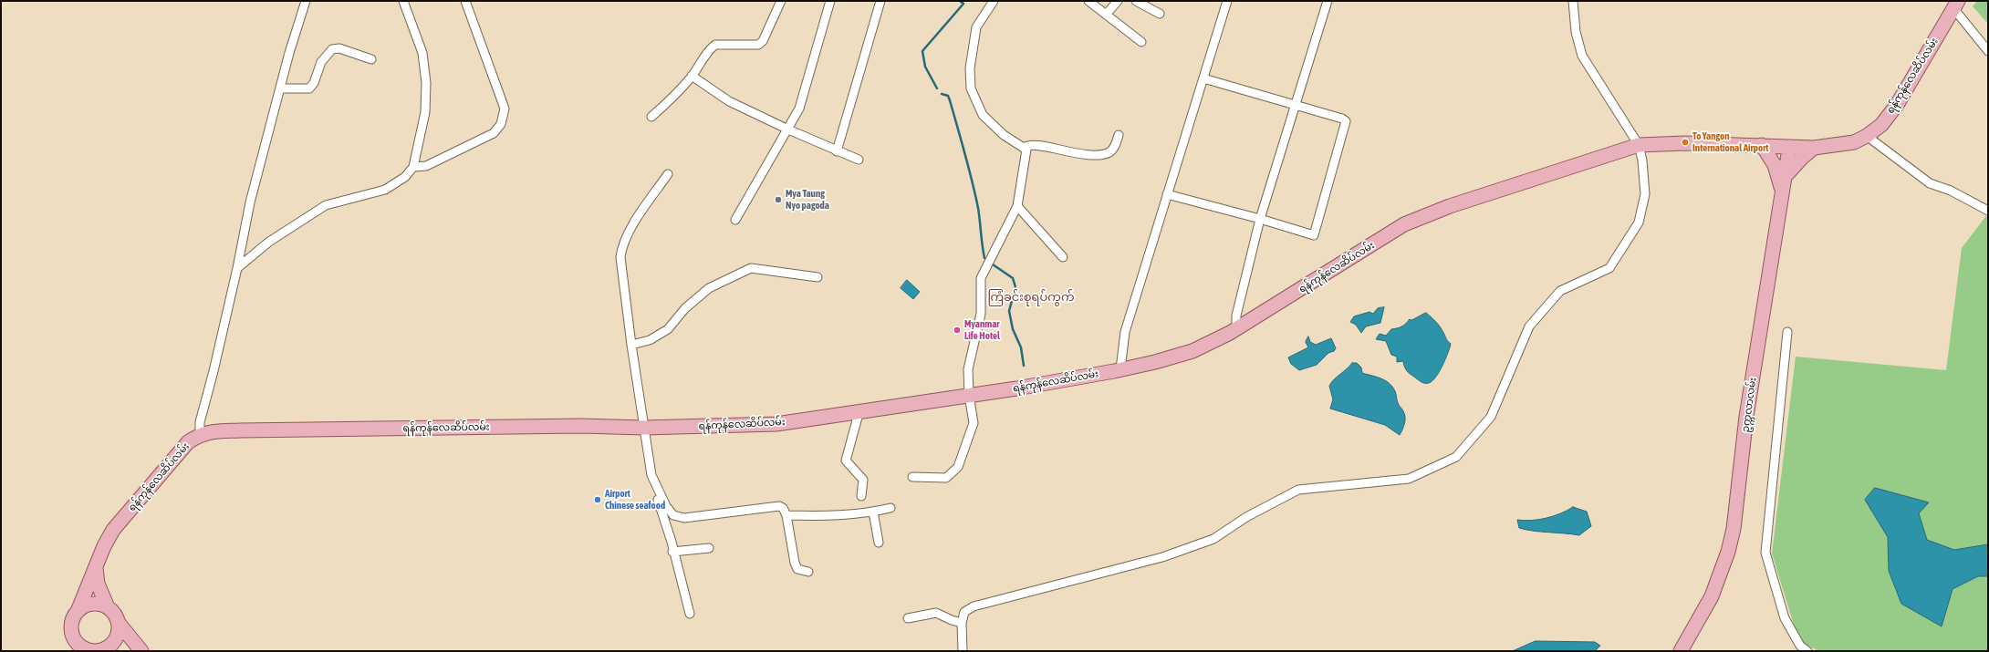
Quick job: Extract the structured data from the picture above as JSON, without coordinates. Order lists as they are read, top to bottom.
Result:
{
  "streets": {
    "main road": ["ရန်ကုန်လေဆိပ်လမ်း", "ဥက္ကလာလမ်း"]
  },
  "crossings": [
    ["ရန်ကုန်လေဆိပ်လမ်း", "ဥက္ကလာလမ်း"]
  ],
  "districts": ["ကြံခင်းစုရပ်ကွက်"],
  "places": [
    "To Yangon International Airport",
    "Mya Taung Nyo pagoda",
    "Myanmar Life Hotel",
    "Airport Chinese seafood"
  ]
}
